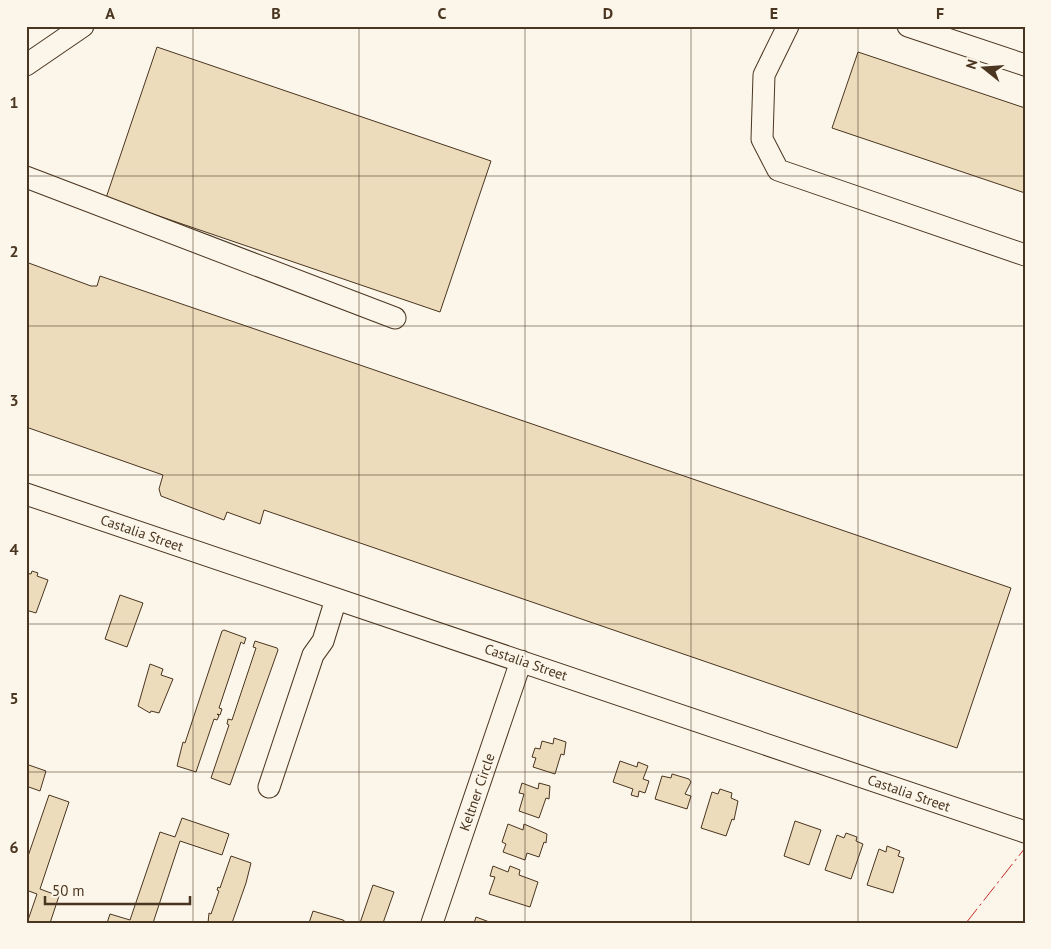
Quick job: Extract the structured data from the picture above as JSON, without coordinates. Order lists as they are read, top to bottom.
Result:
{
  "streets": {
    "street": ["Castalia Street", "Keltner Circle"]
  },
  "crossings": [
    ["Castalia Street", "Keltner Circle"]
  ],
  "scale_bar": "50 m",
  "north": "left",
  "grid": {
    "columns": [
      "A",
      "B",
      "C",
      "D",
      "E",
      "F"
    ],
    "rows": [
      "1",
      "2",
      "3",
      "4",
      "5",
      "6"
    ]
  }
}
